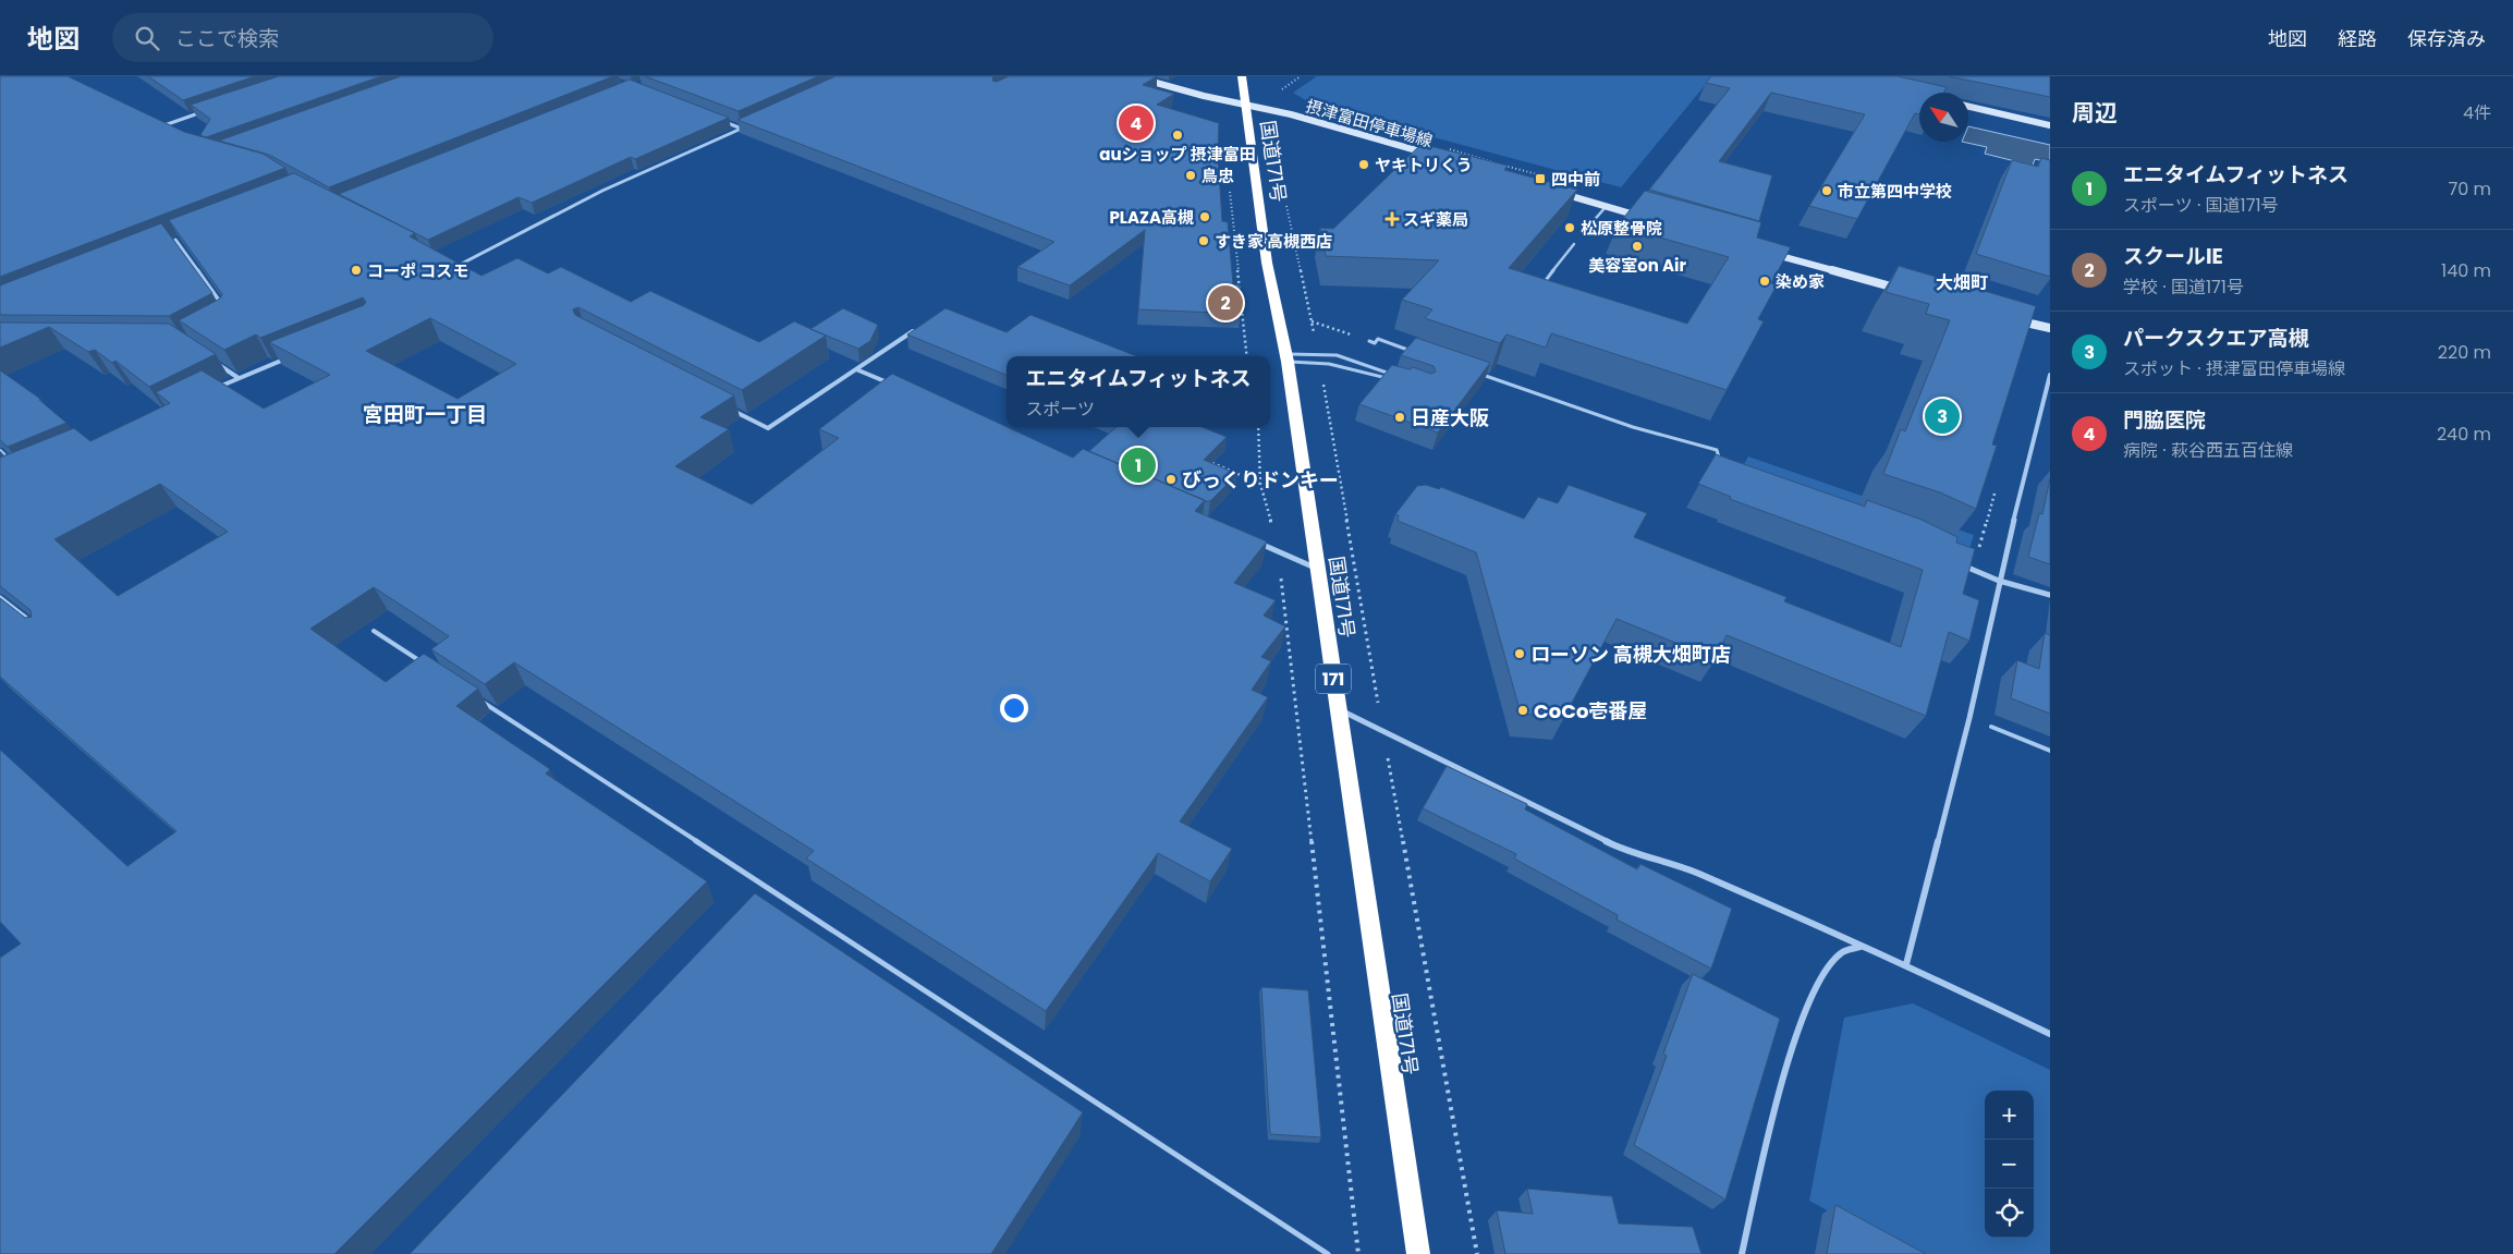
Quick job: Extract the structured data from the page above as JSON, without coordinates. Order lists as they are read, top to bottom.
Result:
{
  "streets": {
    "highway": ["国道171号", "171"],
    "main road": ["摂津富田停車場線"]
  },
  "crossings": [
    ["摂津富田停車場線", "国道171号"]
  ],
  "districts": ["大畑町", "宮田町一丁目"],
  "places": {
    "other": [
      "auショップ 摂津富田",
      "ヤキトリくう",
      "鳥忠",
      "市立第四中学校",
      "PLAZA高槻",
      "松原整骨院",
      "すき家 高槻西店",
      "美容室on Air",
      "コーポ コスモ",
      "染め家",
      "日産大阪",
      "びっくりドンキー",
      "ローソン 高槻大畑町店",
      "CoCo壱番屋"
    ],
    "transit": ["四中前"],
    "health": ["スギ薬局"]
  },
  "north": "top left",
  "page": {
    "header": "地図",
    "search": "ここで検索",
    "nav": ["地図", "経路", "保存済み"],
    "heading": ["周辺", "4件"],
    "pins": [
      "4",
      "2",
      "3",
      "1"
    ],
    "list": [
      {
        "mark": "1",
        "name": "エニタイムフィットネス",
        "note": "スポーツ · 国道171号",
        "value": "70 m"
      },
      {
        "mark": "2",
        "name": "スクールIE",
        "note": "学校 · 国道171号",
        "value": "140 m"
      },
      {
        "mark": "3",
        "name": "パークスクエア高槻",
        "note": "スポット · 摂津富田停車場線",
        "value": "220 m"
      },
      {
        "mark": "4",
        "name": "門脇医院",
        "note": "病院 · 萩谷西五百住線",
        "value": "240 m"
      }
    ],
    "popup": ["エニタイムフィットネス", "スポーツ"],
    "map_buttons": ["+", "−"]
  }
}
